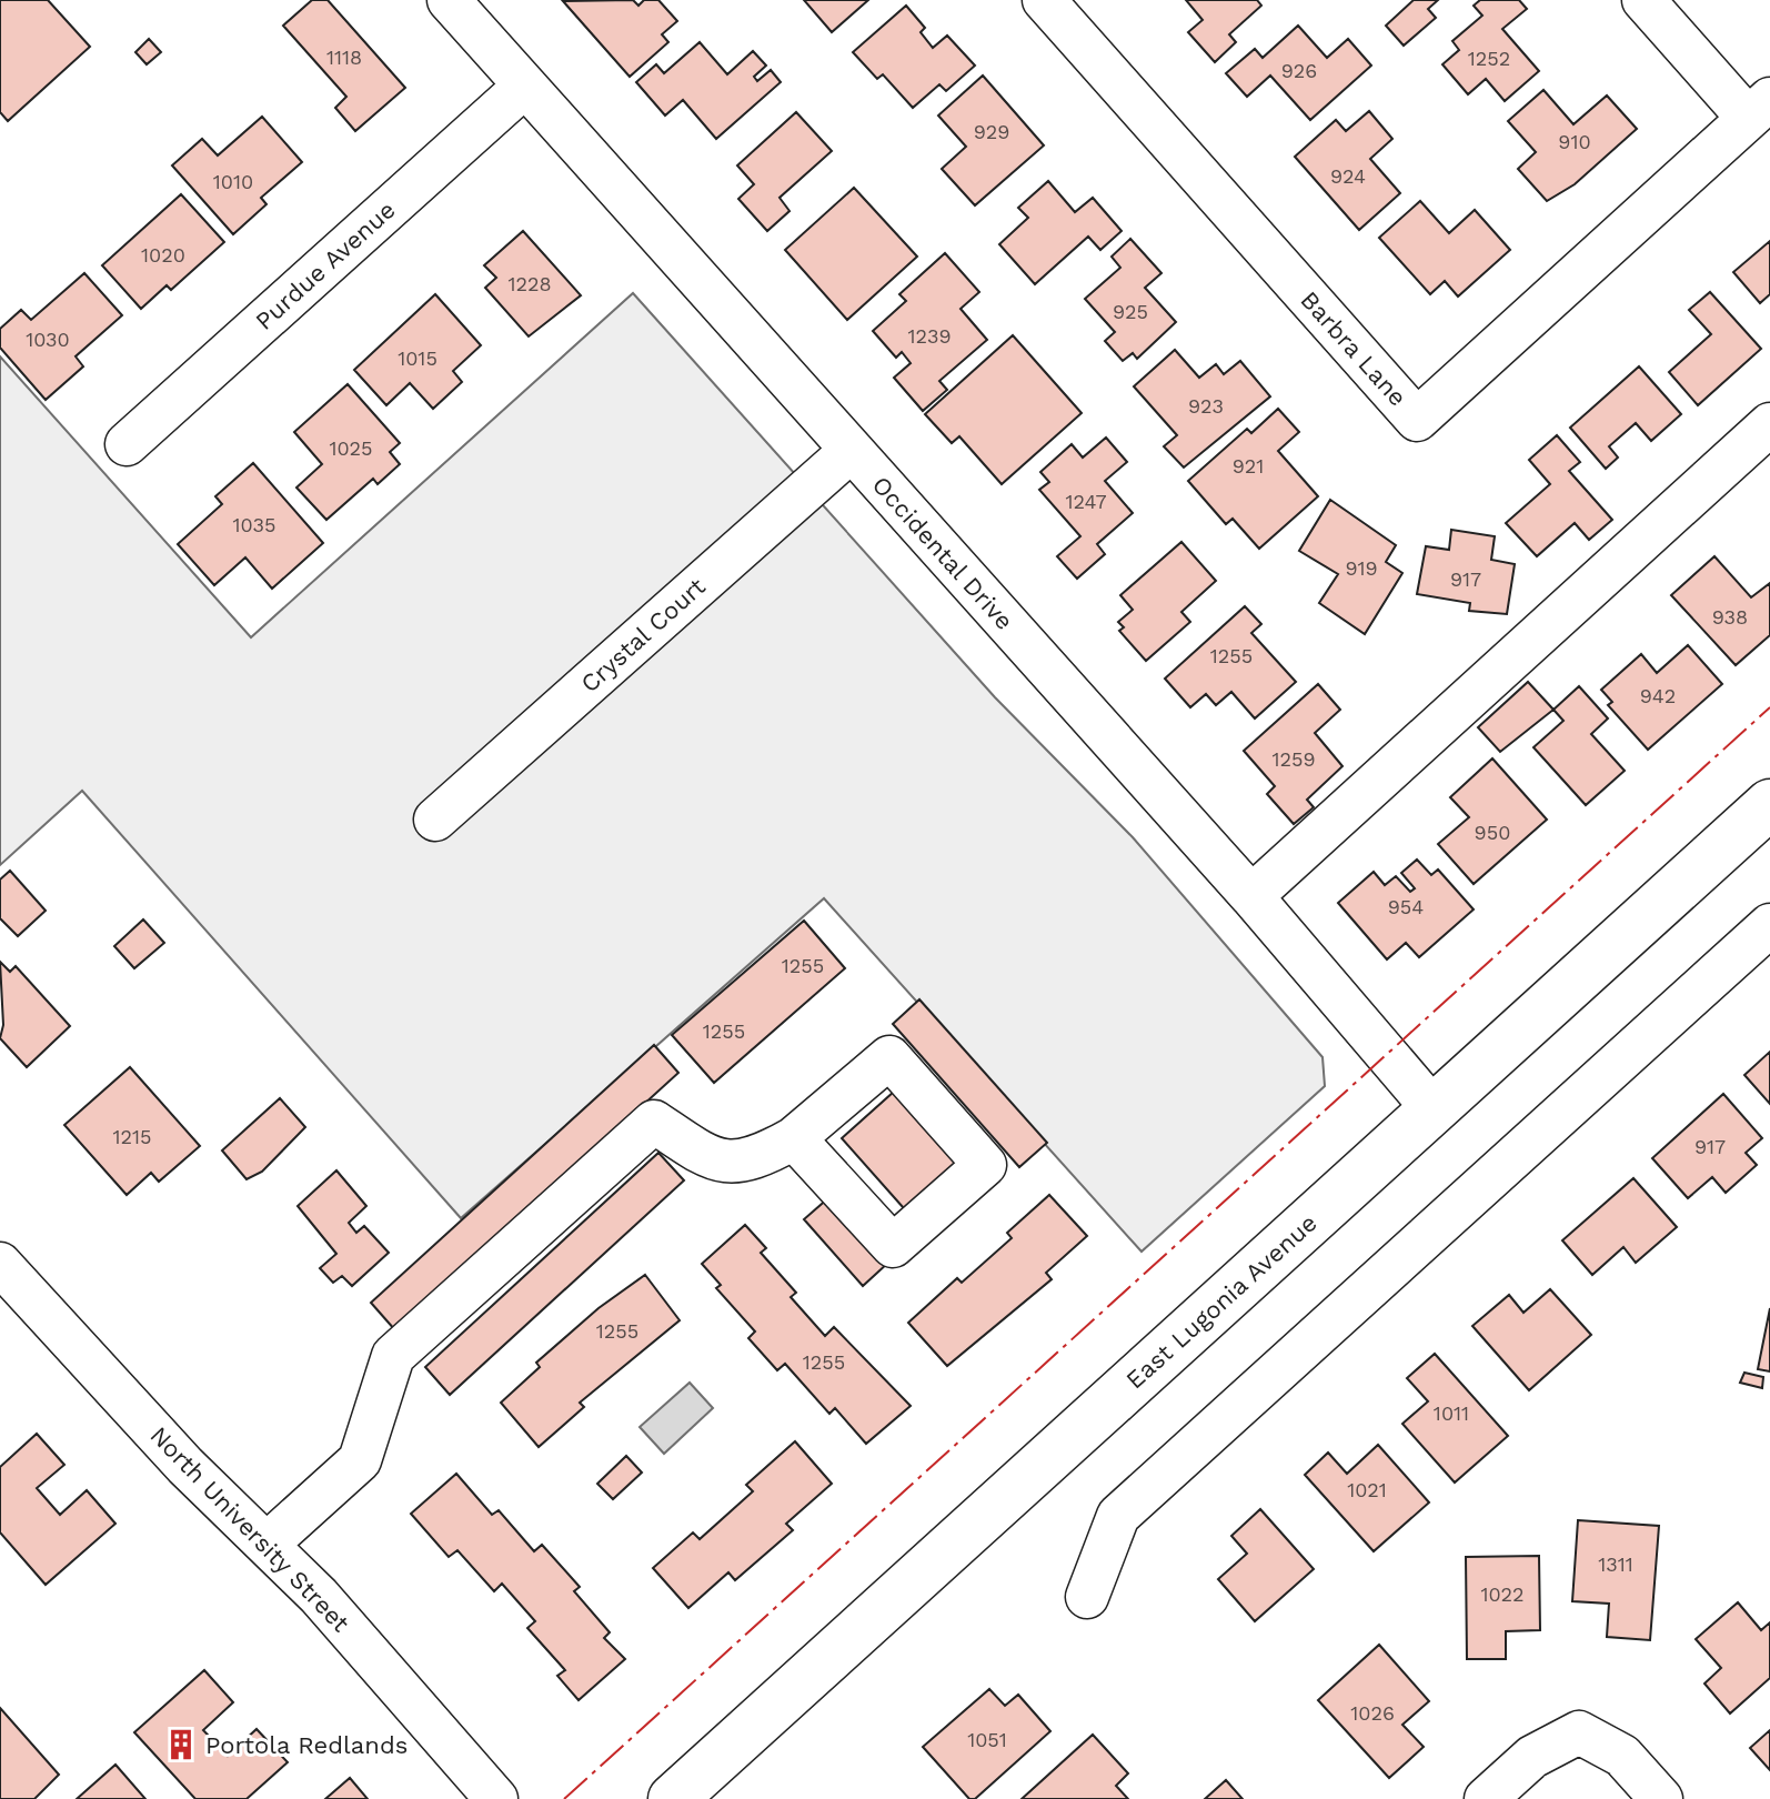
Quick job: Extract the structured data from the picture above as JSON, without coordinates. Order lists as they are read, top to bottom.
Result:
{
  "streets": {
    "main road": ["East Lugonia Avenue"],
    "street": [
      "Purdue Avenue",
      "Barbra Lane",
      "Occidental Drive",
      "Crystal Court",
      "North University Street"
    ]
  },
  "crossings": [
    ["Purdue Avenue", "Occidental Drive"],
    ["Occidental Drive", "Crystal Court"],
    ["Occidental Drive", "East Lugonia Avenue"]
  ],
  "places": {
    "building": ["Portola Redlands"]
  },
  "house_numbers": [
    "1118",
    "1252",
    "926",
    "929",
    "910",
    "924",
    "1010",
    "1020",
    "1228",
    "925",
    "1239",
    "1030",
    "1015",
    "923",
    "1025",
    "921",
    "1247",
    "1035",
    "919",
    "917",
    "938",
    "1255",
    "942",
    "1259",
    "950",
    "954",
    "1255",
    "1255",
    "1215",
    "917",
    "1255",
    "1255",
    "1011",
    "1021",
    "1311",
    "1022",
    "1026",
    "1051"
  ]
}
